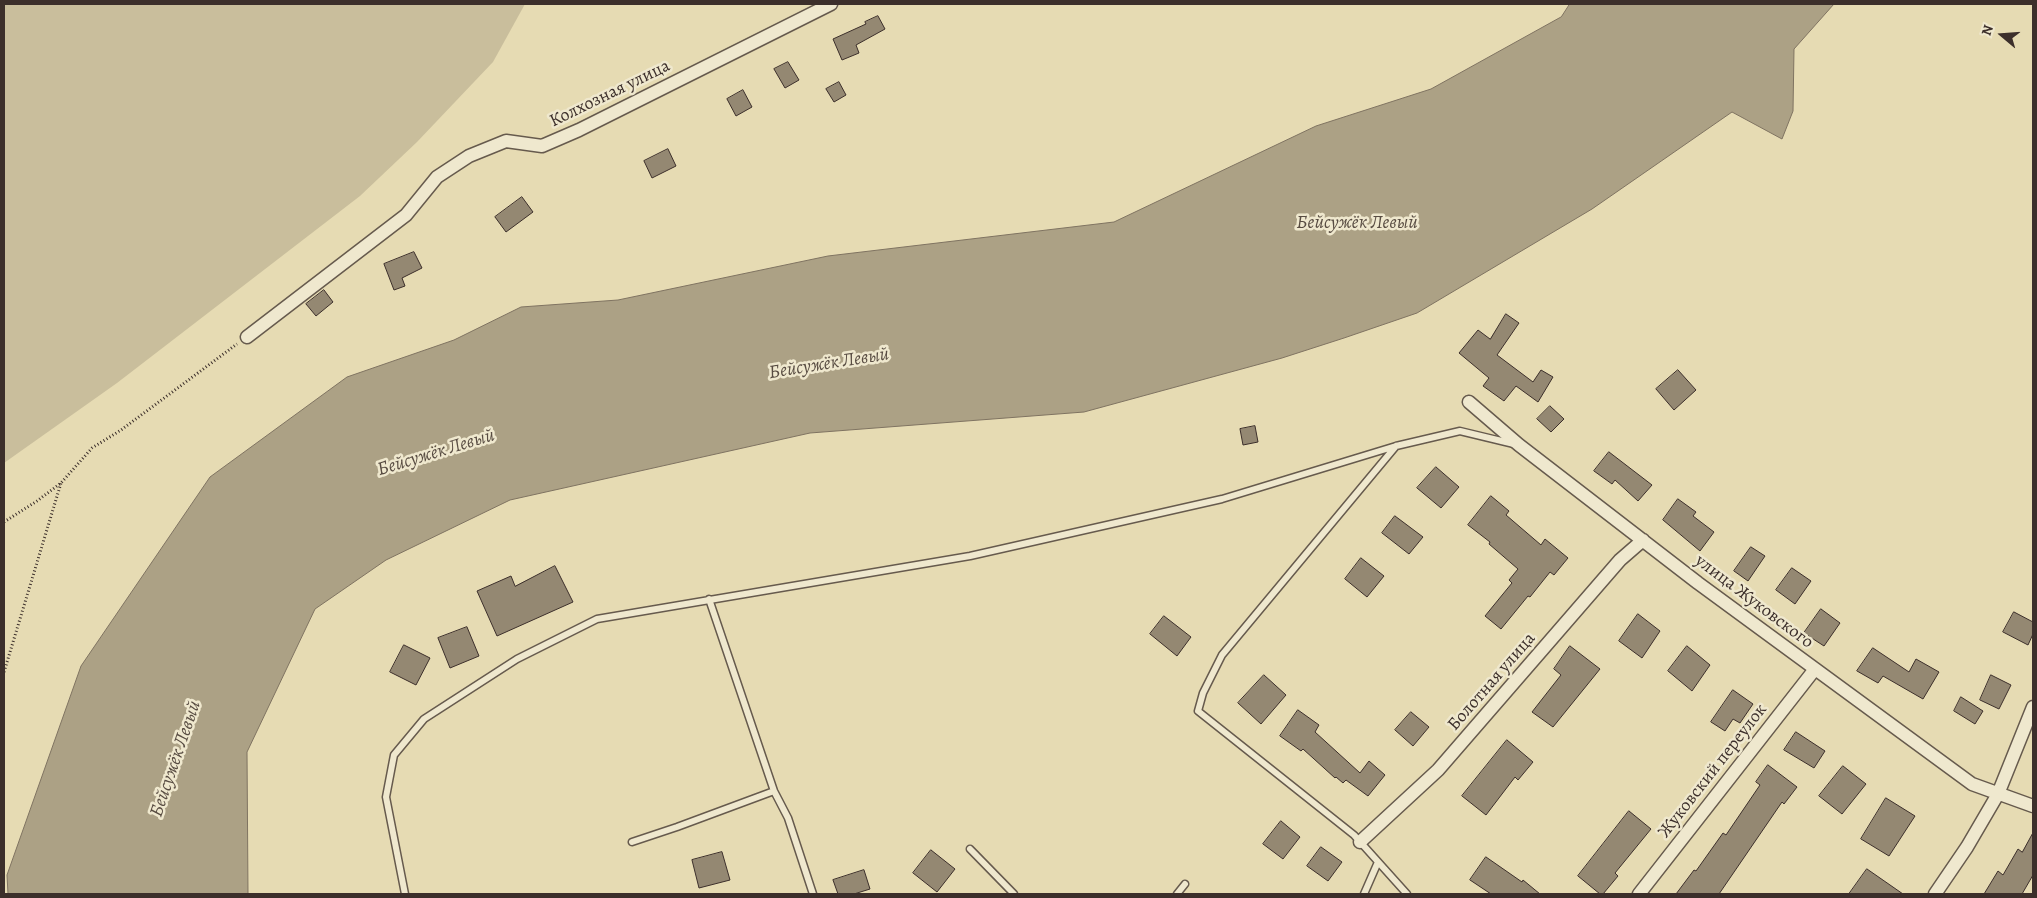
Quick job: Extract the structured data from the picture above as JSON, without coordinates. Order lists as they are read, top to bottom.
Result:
{
  "streets": {
    "street": [
      "Колхозная улица",
      "улица Жуковского",
      "Болотная улица",
      "Жуковский переулок"
    ]
  },
  "crossings": [
    ["улица Жуковского", "Болотная улица"],
    ["улица Жуковского", "Жуковский переулок"]
  ],
  "water": ["Бейсужёк Левый"],
  "north": "left"
}
